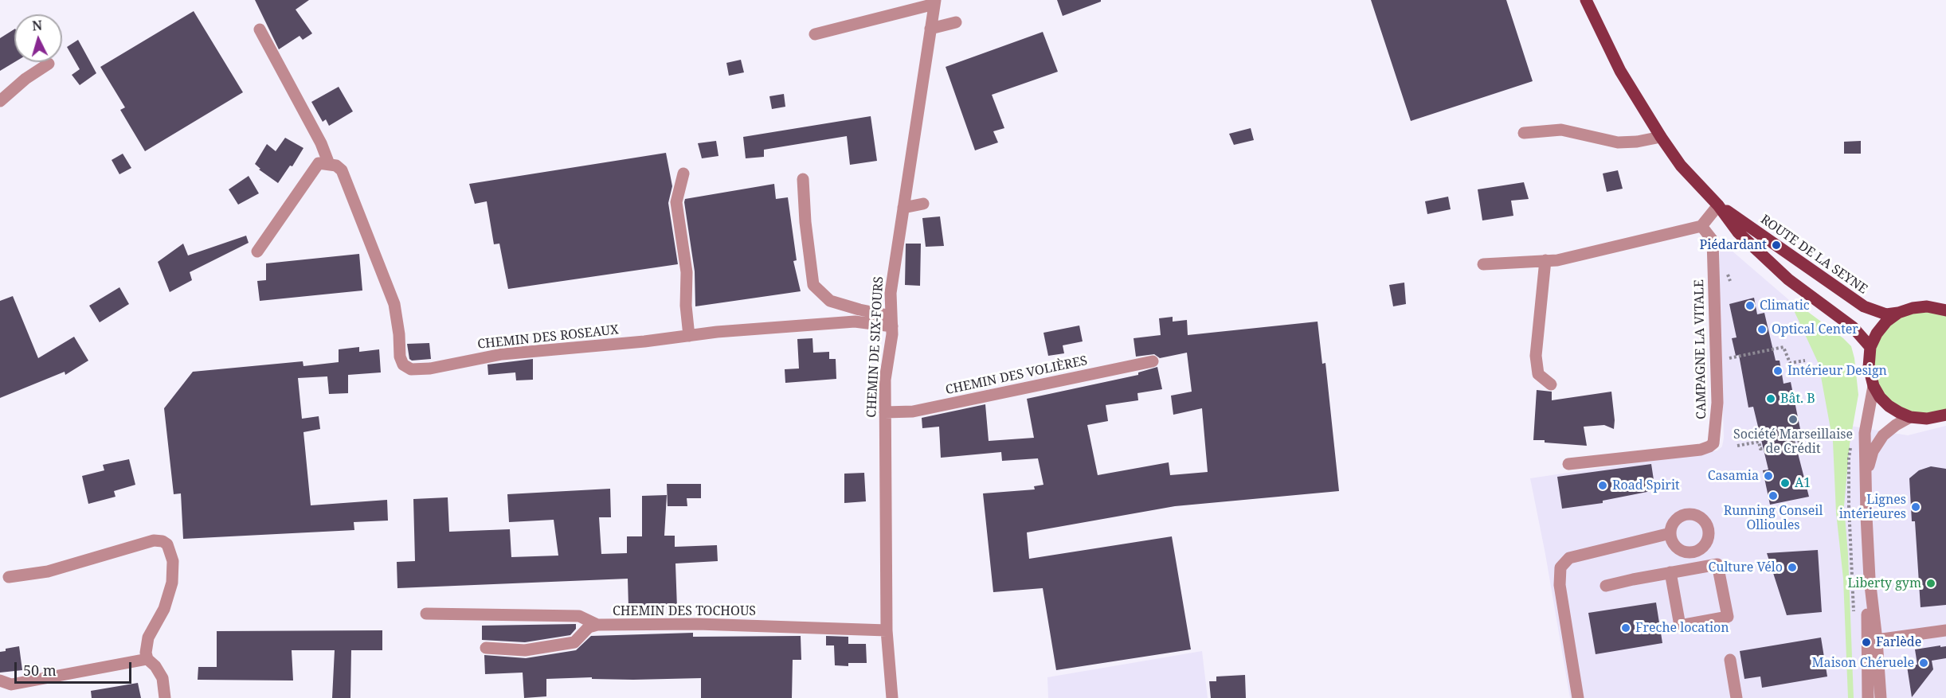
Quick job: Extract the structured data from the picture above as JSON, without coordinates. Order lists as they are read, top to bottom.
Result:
{
  "streets": {
    "main road": ["ROUTE DE LA SEYNE"],
    "street": [
      "CHEMIN DES ROSEAUX",
      "CHEMIN DE SIX-FOURS",
      "CAMPAGNE LA VITALE",
      "CHEMIN DES VOLIÈRES",
      "CHEMIN DES TOCHOUS"
    ]
  },
  "crossings": [
    ["CHEMIN DES ROSEAUX", "CHEMIN DE SIX-FOURS"],
    ["CHEMIN DE SIX-FOURS", "CHEMIN DES VOLIÈRES"],
    ["CHEMIN DE SIX-FOURS", "CHEMIN DES TOCHOUS"]
  ],
  "places": [
    "Piédardant",
    "Climatic",
    "Optical Center",
    "Intérieur Design",
    "Bât. B",
    "Société Marseillaise de Crédit",
    "Casamia",
    "A1",
    "Road Spirit",
    "Running Conseil Ollioules",
    "Lignes intérieures",
    "Culture Vélo",
    "Liberty gym",
    "Freche location",
    "Farlède",
    "Maison Chéruele"
  ],
  "scale_bar": "50 m",
  "north": "top"
}
